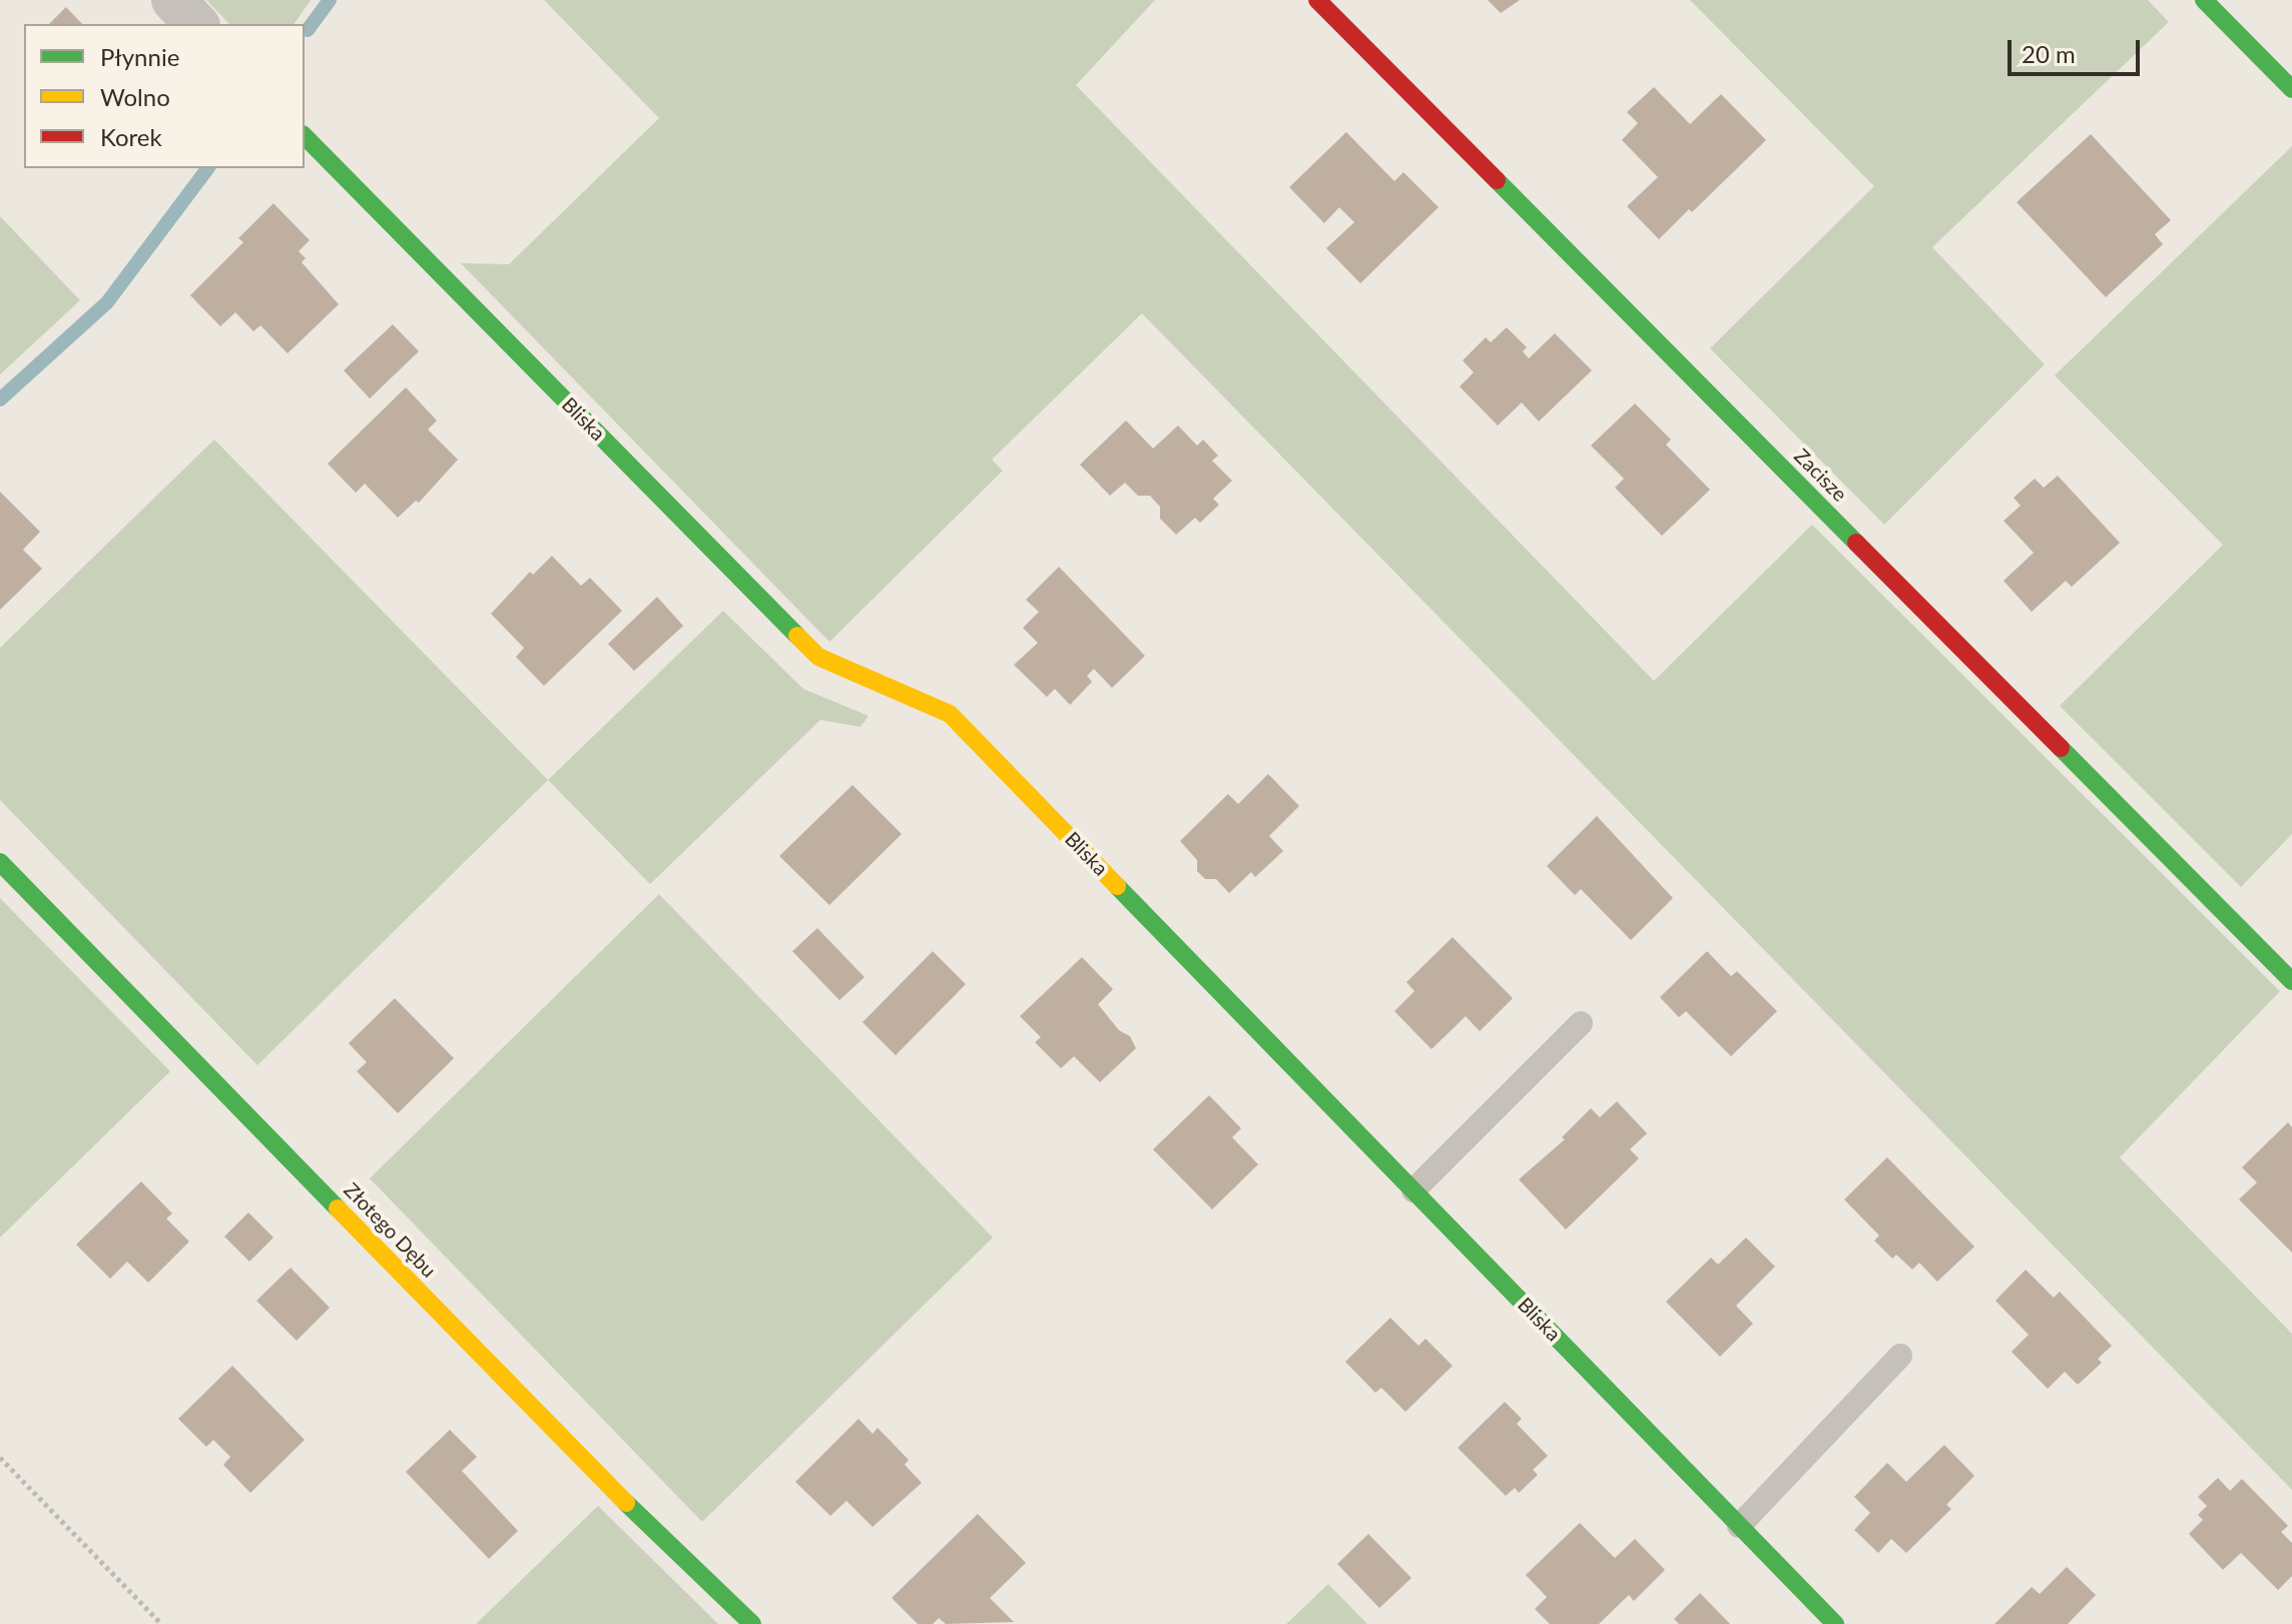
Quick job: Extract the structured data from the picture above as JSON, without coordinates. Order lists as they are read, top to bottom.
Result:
{
  "streets": {
    "street": ["Bliska", "Zacisze", "Złotego Dębu"]
  },
  "legend": ["Płynnie", "Wolno", "Korek"],
  "scale_bar": "20 m"
}
